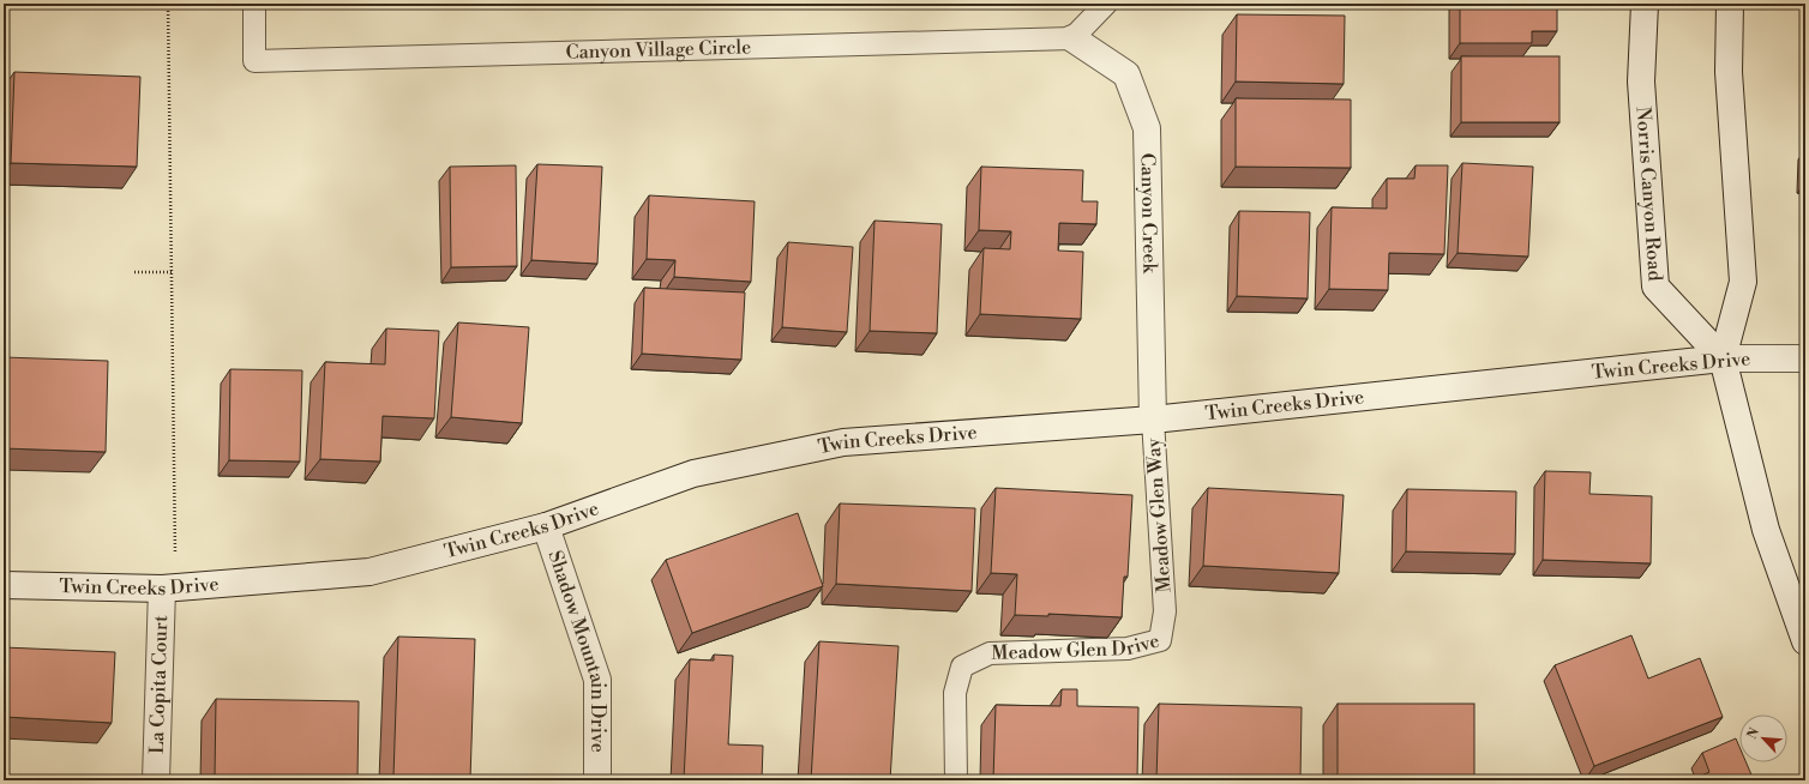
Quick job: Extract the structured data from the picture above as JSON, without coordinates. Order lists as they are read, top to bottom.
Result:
{
  "streets": {
    "street": [
      "Norris Canyon Road",
      "Canyon Creek",
      "Twin Creeks Drive",
      "Shadow Mountain Drive",
      "La Copita Court"
    ],
    "lane": ["Canyon Village Circle", "Meadow Glen Way", "Meadow Glen Drive"]
  },
  "crossings": [
    ["Canyon Village Circle", "Canyon Creek"],
    ["Norris Canyon Road", "Twin Creeks Drive"],
    ["Canyon Creek", "Twin Creeks Drive"],
    ["Canyon Creek", "Meadow Glen Way"],
    ["Twin Creeks Drive", "Meadow Glen Way"],
    ["Twin Creeks Drive", "Shadow Mountain Drive"],
    ["Twin Creeks Drive", "La Copita Court"],
    ["Meadow Glen Way", "Meadow Glen Drive"]
  ],
  "north": "top left"
}
